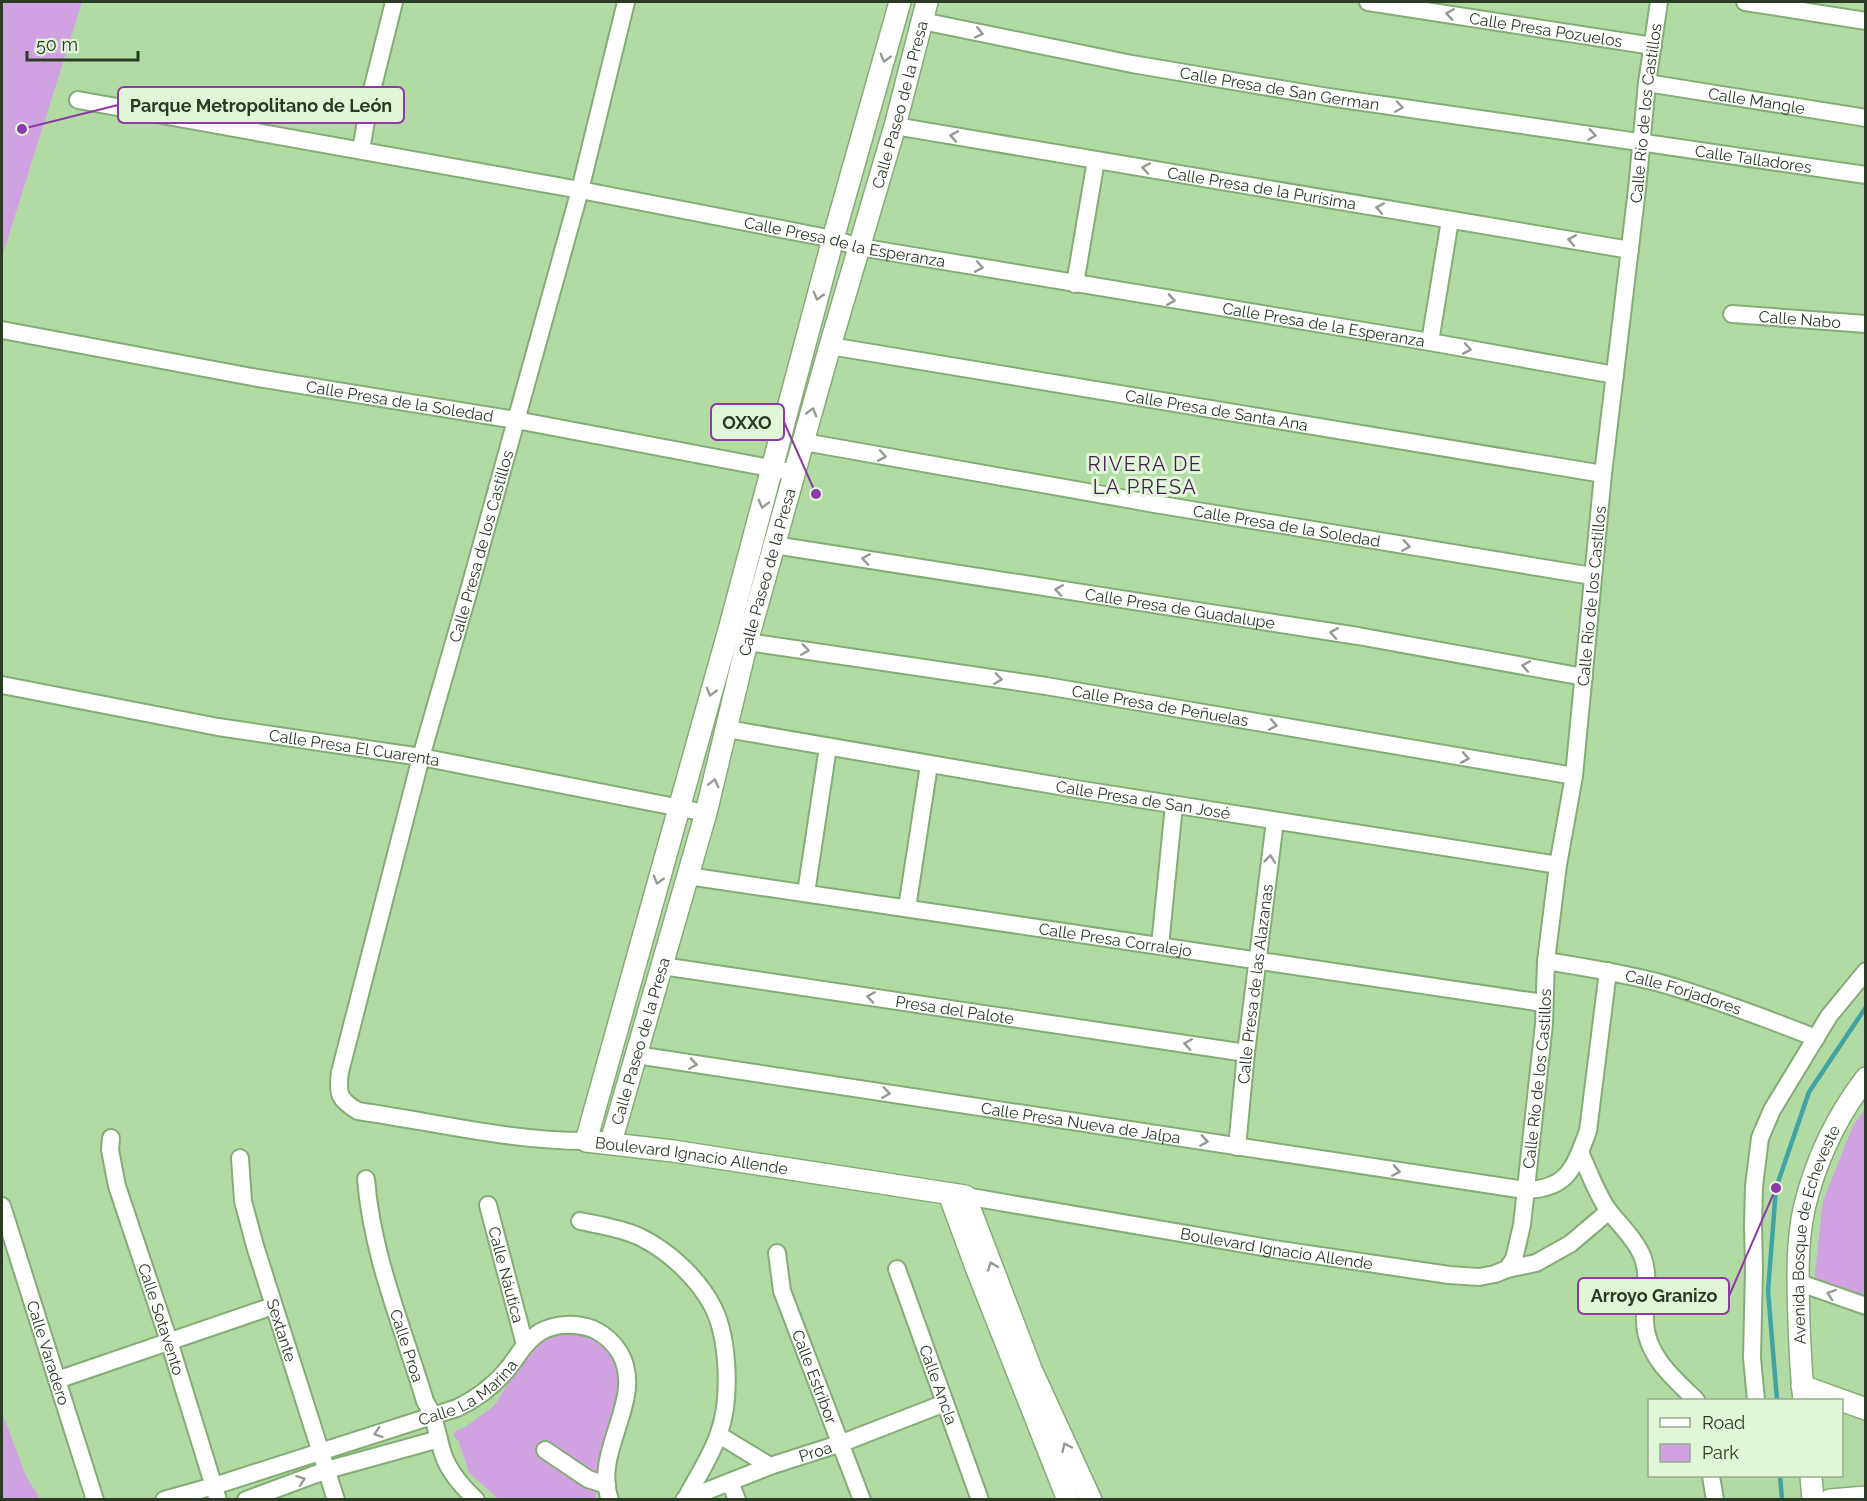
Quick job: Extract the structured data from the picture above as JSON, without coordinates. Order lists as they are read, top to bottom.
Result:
{
  "streets": {
    "street": [
      "Calle Presa Pozuelos",
      "Calle Presa de San German",
      "Calle Mangle",
      "Calle Paseo de la Presa",
      "Calle Río de los Castillos",
      "Calle Talladores",
      "Calle Presa de la Purísima",
      "Calle Presa de la Esperanza",
      "Calle Nabo",
      "Calle Presa de la Soledad",
      "Calle Presa de Santa Ana",
      "Calle Presa de los Castillos",
      "Calle Presa de Guadalupe",
      "Calle Presa de Peñuelas",
      "Calle Presa El Cuarenta",
      "Calle Presa de San José",
      "Calle Presa Corralejo",
      "Calle Presa de las Alazanas",
      "Calle Forjadores",
      "Presa del Palote",
      "Calle Presa Nueva de Jalpa",
      "Boulevard Ignacio Allende",
      "Avenida Bosque de Echeveste",
      "Calle Náutica",
      "Calle Sotavento",
      "Sextante",
      "Calle Proa",
      "Calle Varadero",
      "Calle Estribor",
      "Calle Ancla",
      "Calle La Marina",
      "Proa"
    ]
  },
  "crossings": [
    ["Calle Presa Pozuelos", "Calle Río de los Castillos"],
    ["Calle Presa de San German", "Calle Paseo de la Presa"],
    ["Calle Presa de San German", "Calle Río de los Castillos"],
    ["Calle Presa de San German", "Calle Talladores"],
    ["Calle Mangle", "Calle Río de los Castillos"],
    ["Calle Paseo de la Presa", "Calle Presa de la Purísima"],
    ["Calle Paseo de la Presa", "Calle Presa de la Esperanza"],
    ["Calle Paseo de la Presa", "Calle Presa de la Soledad"],
    ["Calle Paseo de la Presa", "Calle Presa de Santa Ana"],
    ["Calle Paseo de la Presa", "Calle Presa de Guadalupe"],
    ["Calle Paseo de la Presa", "Calle Presa de Peñuelas"],
    ["Calle Paseo de la Presa", "Calle Presa El Cuarenta"],
    ["Calle Paseo de la Presa", "Calle Presa de San José"],
    ["Calle Paseo de la Presa", "Calle Presa Corralejo"],
    ["Calle Paseo de la Presa", "Presa del Palote"],
    ["Calle Paseo de la Presa", "Calle Presa Nueva de Jalpa"],
    ["Calle Paseo de la Presa", "Boulevard Ignacio Allende"],
    ["Calle Río de los Castillos", "Calle Talladores"],
    ["Calle Río de los Castillos", "Calle Presa de la Purísima"],
    ["Calle Río de los Castillos", "Calle Presa de la Esperanza"],
    ["Calle Río de los Castillos", "Calle Presa de la Soledad"],
    ["Calle Río de los Castillos", "Calle Presa de Santa Ana"],
    ["Calle Río de los Castillos", "Calle Presa de Guadalupe"],
    ["Calle Río de los Castillos", "Calle Presa de Peñuelas"],
    ["Calle Río de los Castillos", "Calle Presa de San José"],
    ["Calle Río de los Castillos", "Calle Presa Corralejo"],
    ["Calle Río de los Castillos", "Calle Forjadores"],
    ["Calle Río de los Castillos", "Calle Presa Nueva de Jalpa"],
    ["Calle Presa de la Esperanza", "Calle Presa de los Castillos"],
    ["Calle Presa de la Soledad", "Calle Presa de los Castillos"],
    ["Calle Presa de los Castillos", "Calle Presa El Cuarenta"],
    ["Calle Presa de los Castillos", "Boulevard Ignacio Allende"],
    ["Calle Presa de San José", "Calle Presa de las Alazanas"],
    ["Calle Presa Corralejo", "Calle Presa de las Alazanas"],
    ["Calle Presa de las Alazanas", "Presa del Palote"],
    ["Calle Presa de las Alazanas", "Calle Presa Nueva de Jalpa"],
    ["Calle Forjadores", "Calle Presa Nueva de Jalpa"],
    ["Calle Náutica", "Calle La Marina"],
    ["Calle Sotavento", "Calle La Marina"],
    ["Sextante", "Calle La Marina"],
    ["Calle Proa", "Calle La Marina"],
    ["Calle Estribor", "Proa"],
    ["Calle Ancla", "Proa"]
  ],
  "one_way": [
    "Calle Presa Pozuelos",
    "Calle Presa de San German",
    "Calle Presa de la Purísima",
    "Calle Presa de la Esperanza",
    "Calle Presa de la Soledad",
    "Calle Presa de Guadalupe",
    "Calle Presa de Peñuelas",
    "Presa del Palote",
    "Calle Presa Nueva de Jalpa"
  ],
  "districts": ["RIVERA DE LA PRESA"],
  "places": ["Parque Metropolitano de León", "OXXO", "Arroyo Granizo"],
  "legend": ["Road", "Park"],
  "scale_bar": "50 m"
}
